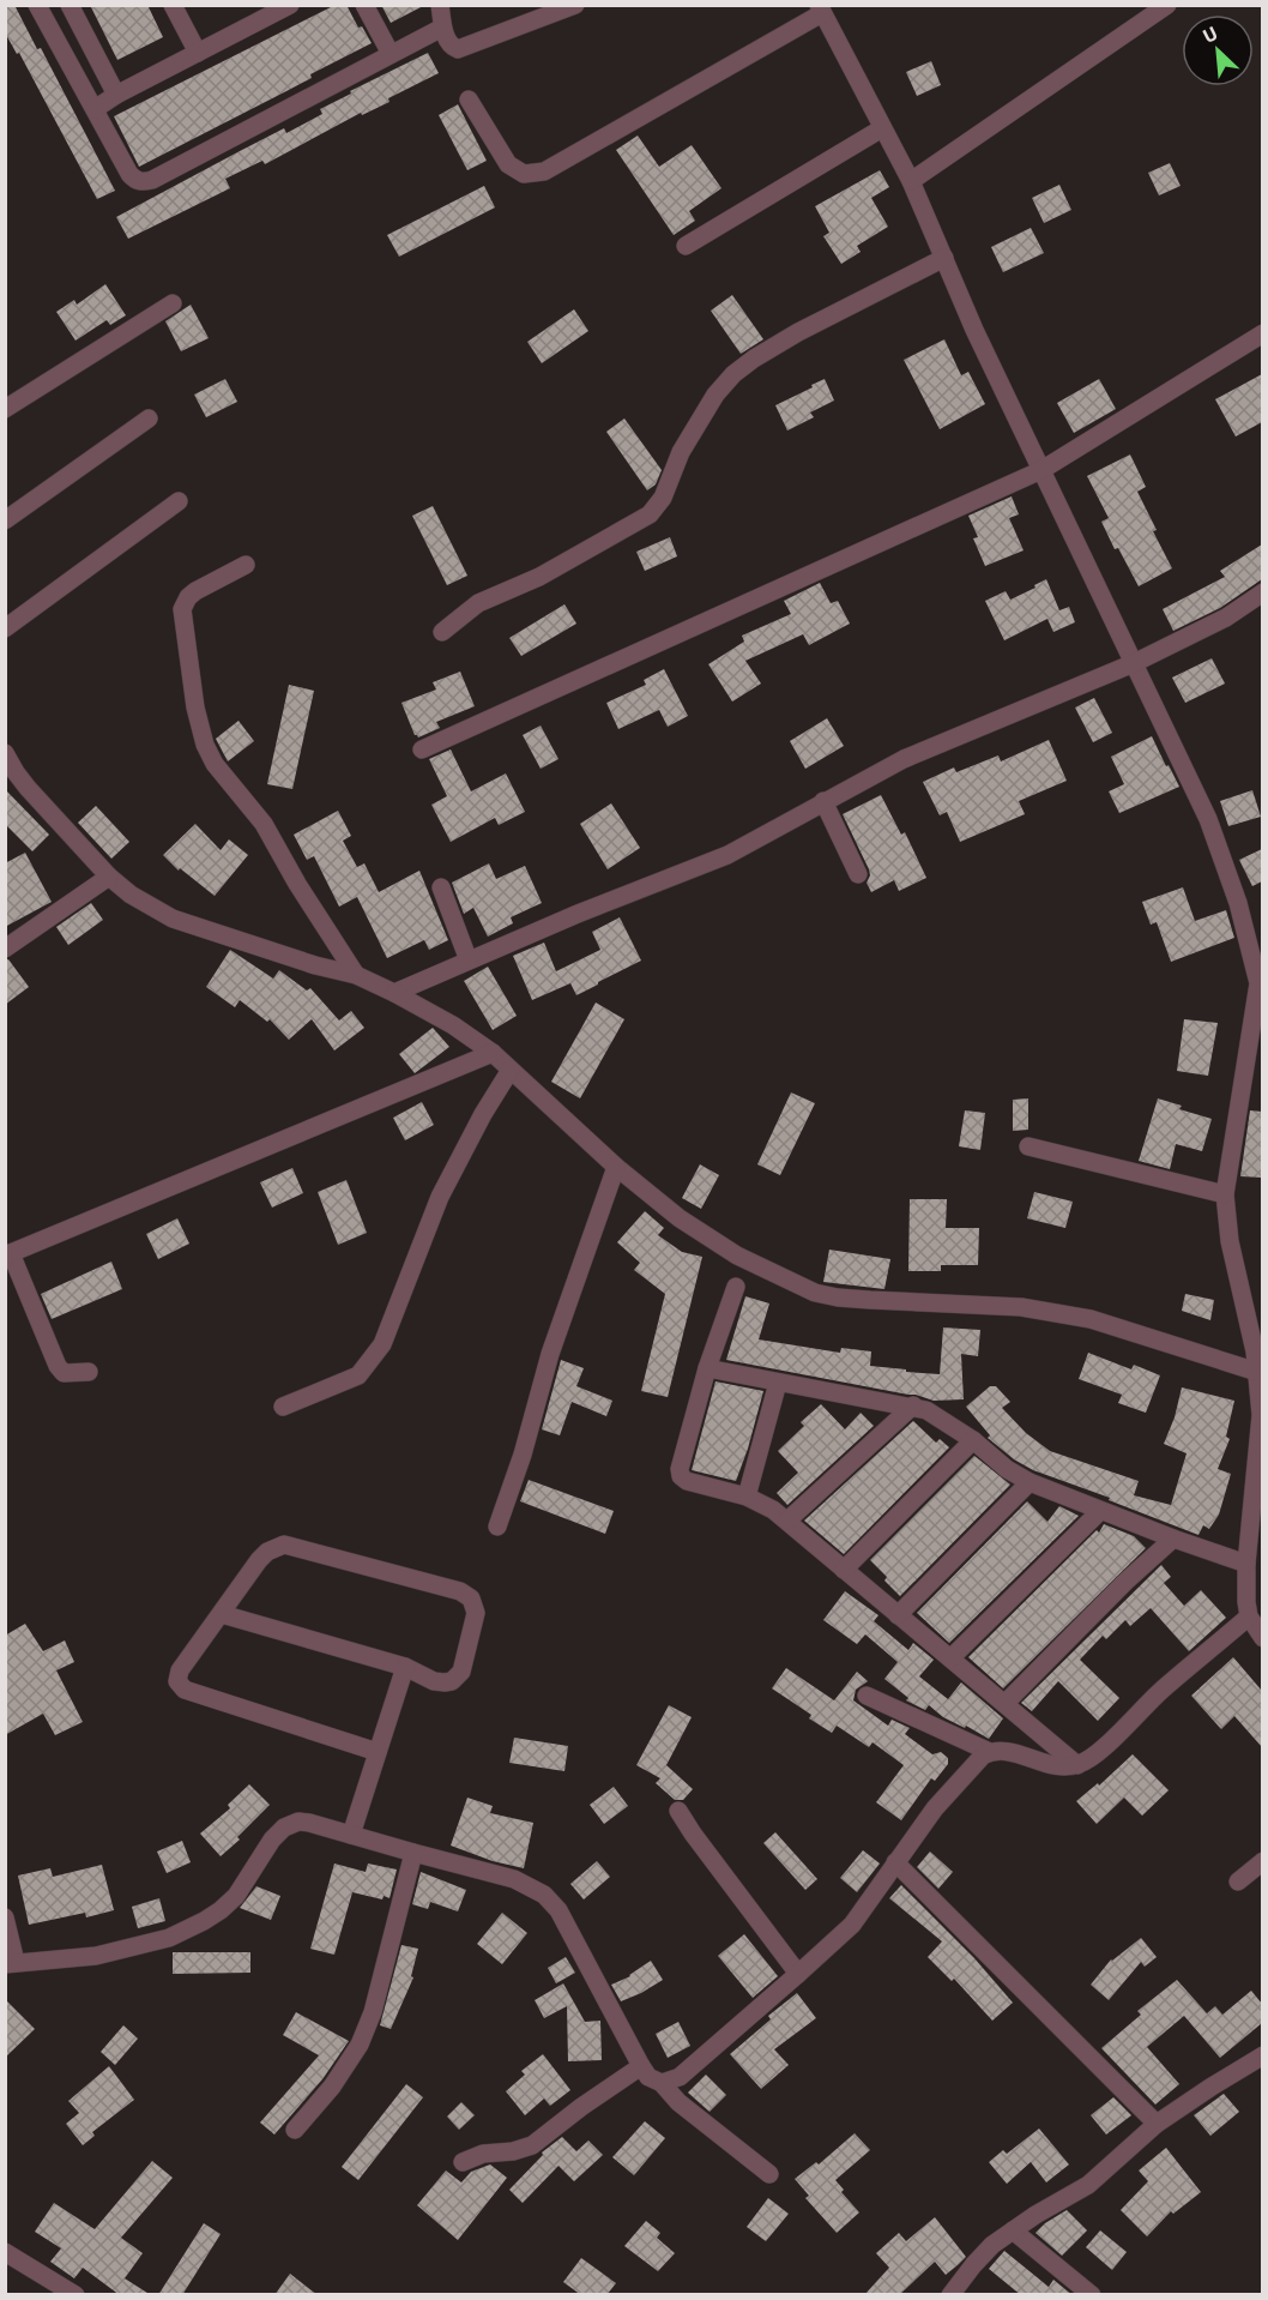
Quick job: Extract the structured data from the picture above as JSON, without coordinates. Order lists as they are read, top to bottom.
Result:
{
  "north": "top left"
}
